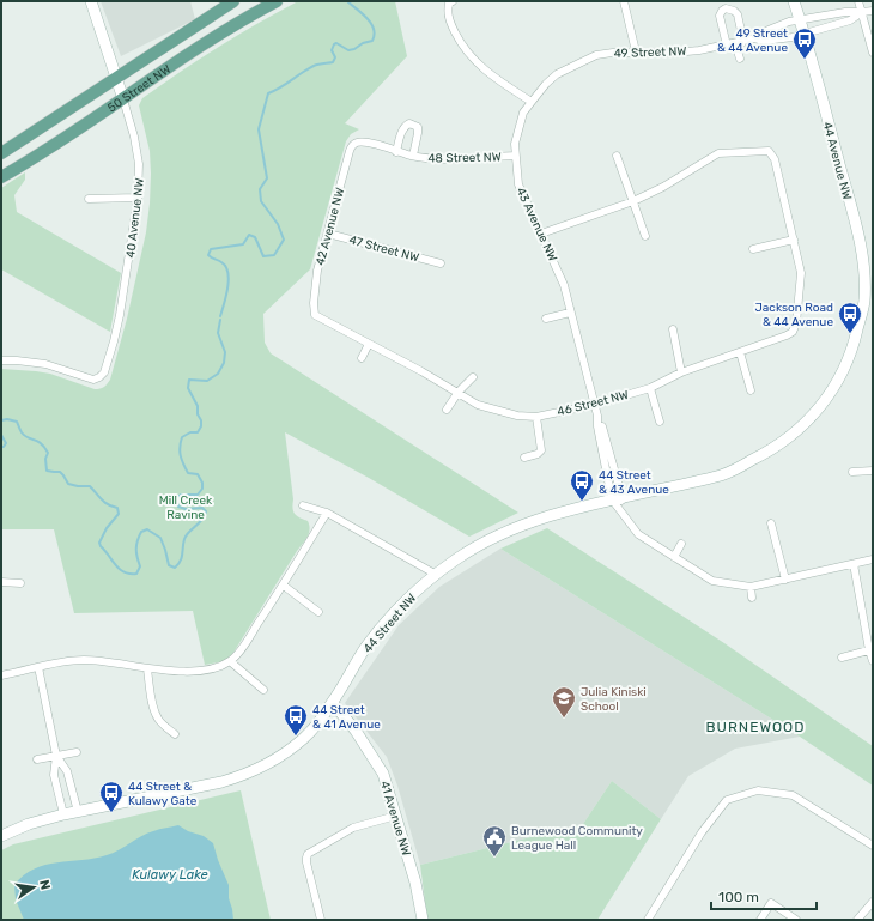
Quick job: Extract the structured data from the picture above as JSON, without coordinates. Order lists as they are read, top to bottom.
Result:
{
  "streets": {
    "main road": ["50 Street NW"],
    "street": [
      "49 Street NW",
      "48 Street NW",
      "44 Avenue NW",
      "40 Avenue NW",
      "43 Avenue NW",
      "42 Avenue NW",
      "47 Street NW",
      "46 Street NW",
      "44 Street NW",
      "41 Avenue NW"
    ]
  },
  "crossings": [
    ["49 Street NW", "44 Avenue NW"],
    ["49 Street NW", "43 Avenue NW"],
    ["50 Street NW", "40 Avenue NW"],
    ["48 Street NW", "43 Avenue NW"],
    ["48 Street NW", "42 Avenue NW"],
    ["44 Avenue NW", "44 Street NW"],
    ["43 Avenue NW", "46 Street NW"],
    ["43 Avenue NW", "44 Street NW"],
    ["42 Avenue NW", "47 Street NW"],
    ["42 Avenue NW", "46 Street NW"],
    ["44 Street NW", "41 Avenue NW"]
  ],
  "districts": ["BURNEWOOD"],
  "water": ["Kulawy Lake"],
  "parks": ["Mill Creek Ravine"],
  "places": {
    "bus stop": [
      "49 Street & 44 Avenue",
      "Jackson Road & 44 Avenue",
      "44 Street & 43 Avenue",
      "44 Street & 41 Avenue",
      "44 Street & Kulawy Gate"
    ],
    "school or university": ["Julia Kiniski School"],
    "public building": ["Burnewood Community League Hall"]
  },
  "scale_bar": "100 m",
  "north": "right"
}
